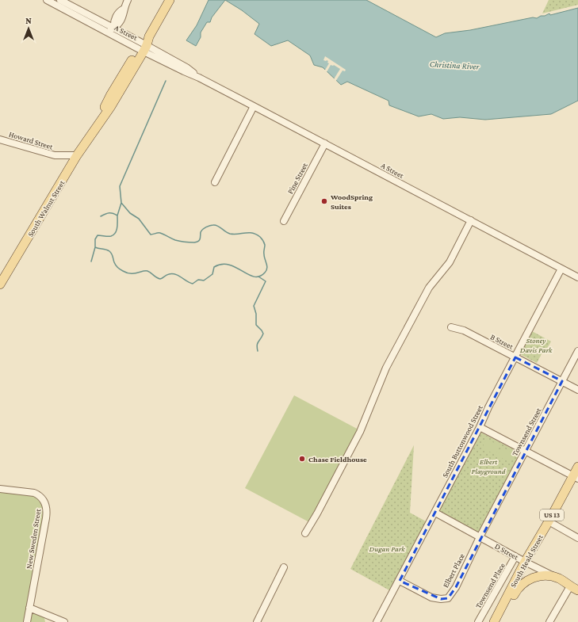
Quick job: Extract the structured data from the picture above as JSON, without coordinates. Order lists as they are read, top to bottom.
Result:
{
  "streets": {
    "main road": [
      "South Walnut Street",
      "US 13",
      "D Street",
      "South Heald Street"
    ],
    "street": [
      "A Street",
      "Howard Street",
      "Pine Street",
      "B Street",
      "Townsend Street",
      "South Buttonwood Street",
      "New Sweden Street",
      "Elbert Place",
      "Townsend Place"
    ]
  },
  "crossings": [
    ["A Street", "Pine Street"],
    ["A Street", "South Walnut Street"],
    ["A Street", "South Buttonwood Street"],
    ["Howard Street", "South Walnut Street"],
    ["B Street", "Townsend Street"],
    ["B Street", "South Buttonwood Street"],
    ["Townsend Street", "D Street"],
    ["Townsend Street", "Elbert Place"],
    ["South Buttonwood Street", "D Street"],
    ["South Buttonwood Street", "Elbert Place"],
    ["D Street", "South Heald Street"],
    ["D Street", "Elbert Place"],
    ["D Street", "Townsend Place"]
  ],
  "water": ["Christina River"],
  "parks": ["Stoney Davis Park", "Elbert Playground", "Dugan Park"],
  "places": ["WoodSpring Suites", "Chase Fieldhouse"],
  "north": "top"
}
